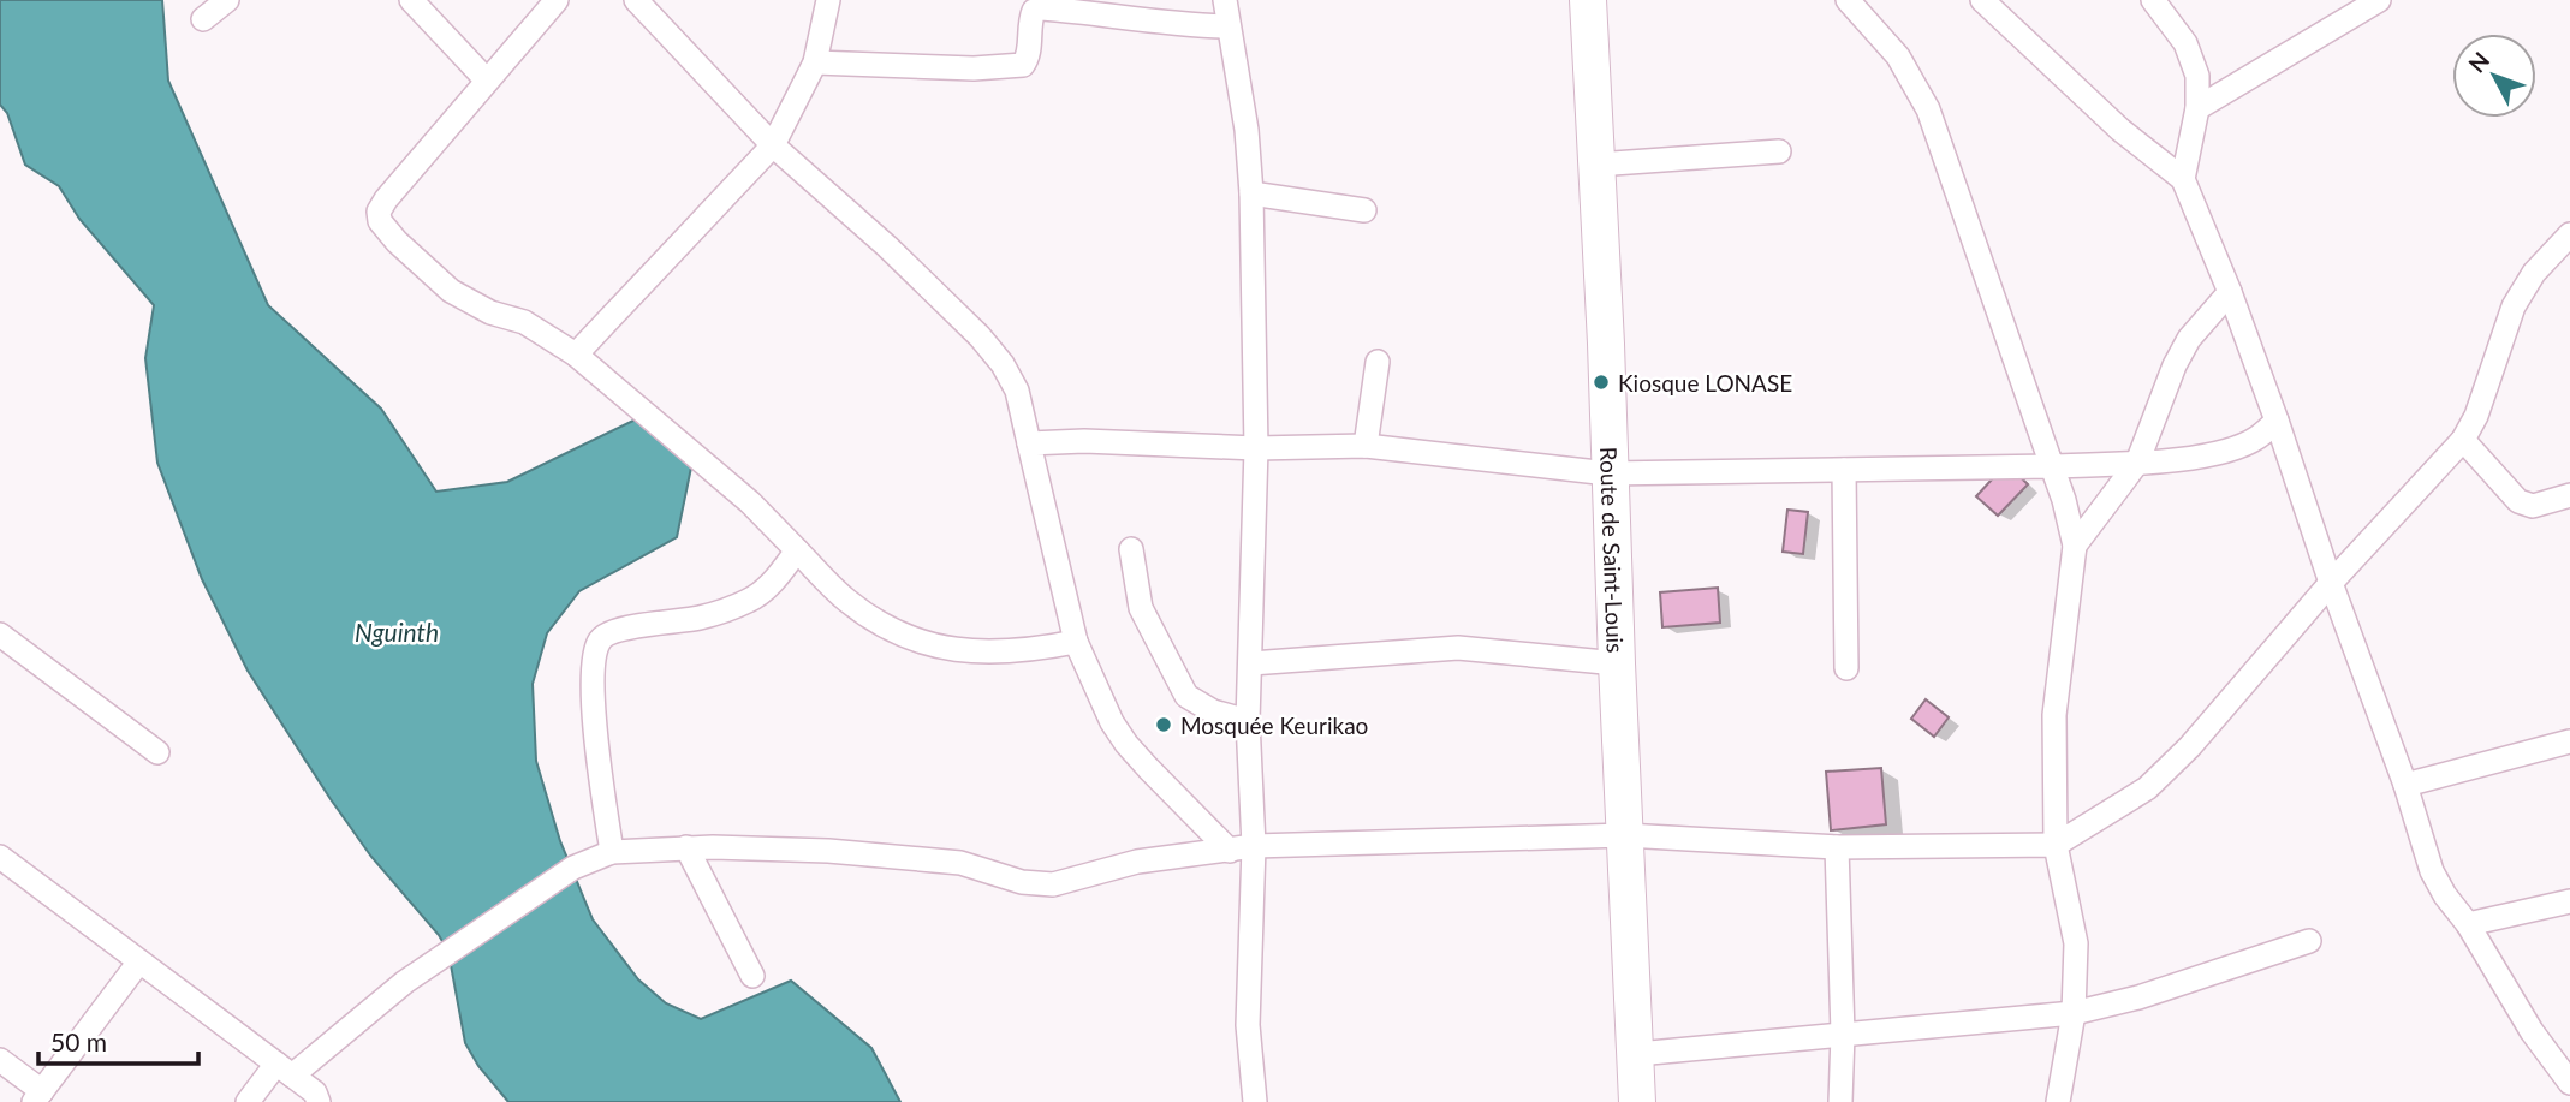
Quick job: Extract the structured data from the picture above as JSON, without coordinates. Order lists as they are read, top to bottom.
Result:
{
  "streets": {
    "main road": ["Route de Saint-Louis"]
  },
  "water": ["Nguinth"],
  "places": ["Kiosque LONASE", "Mosquée Keurikao"],
  "scale_bar": "50 m",
  "north": "top left"
}
